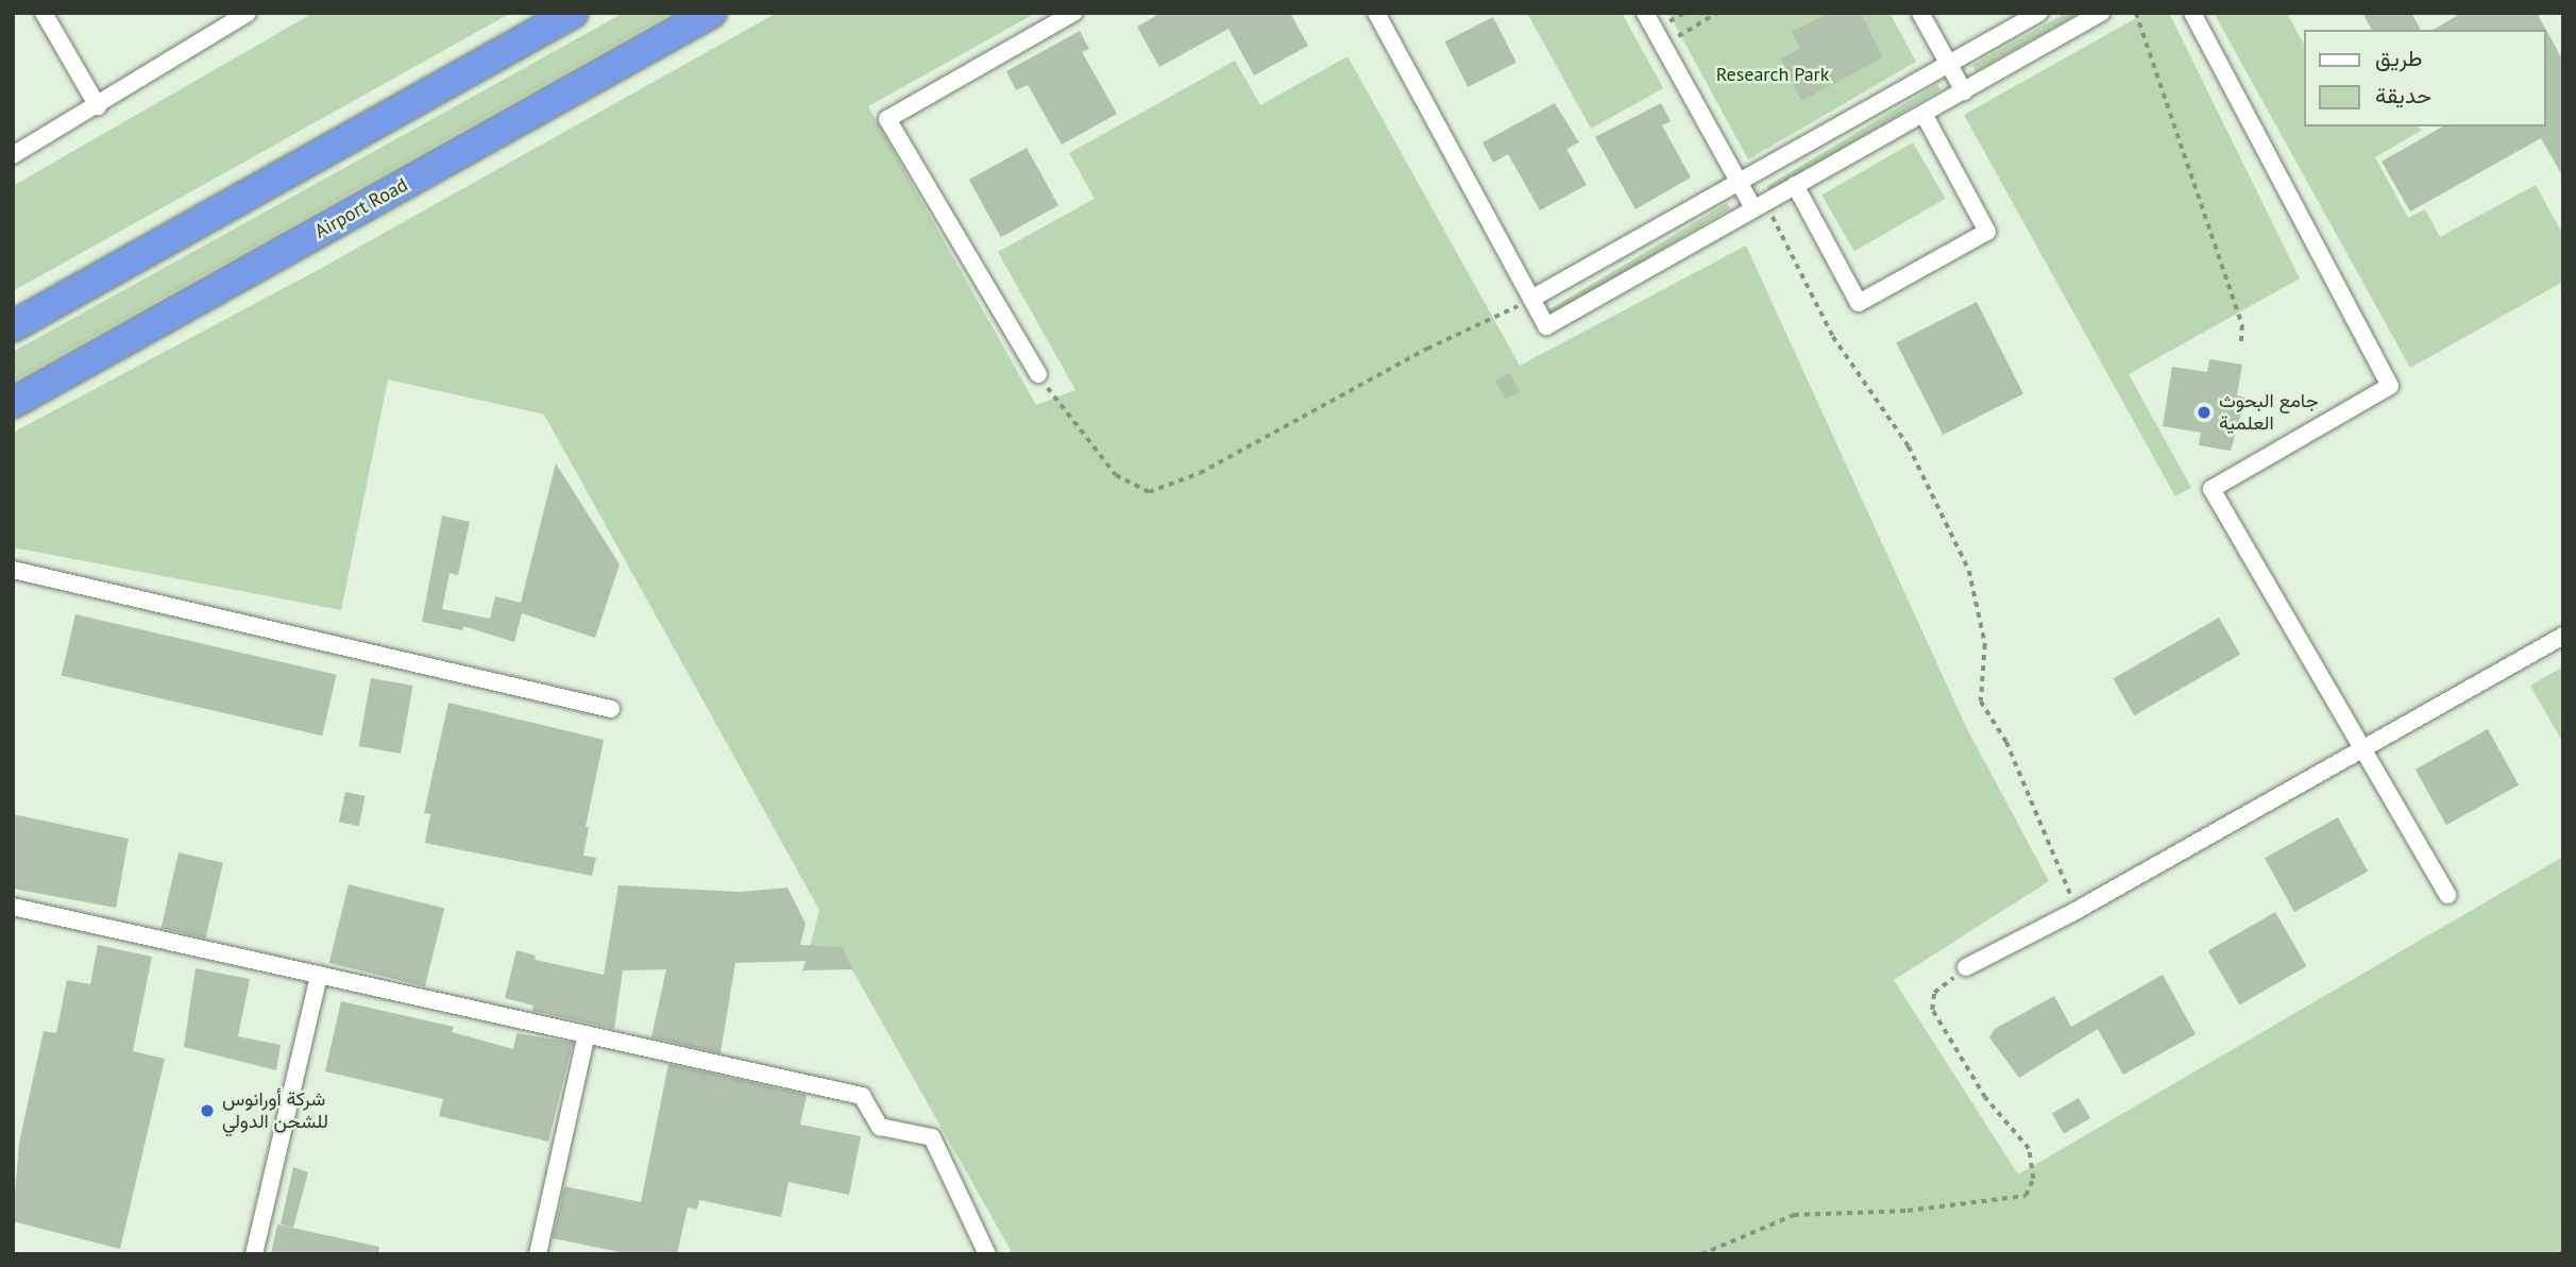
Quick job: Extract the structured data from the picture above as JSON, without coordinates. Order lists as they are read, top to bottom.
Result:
{
  "streets": {
    "highway": ["Airport Road"]
  },
  "parks": ["Research Park"],
  "places": ["جامع البحوث العلمية", "شركة أورانوس للشحن الدولي"],
  "legend": ["طريق", "حديقة"]
}
